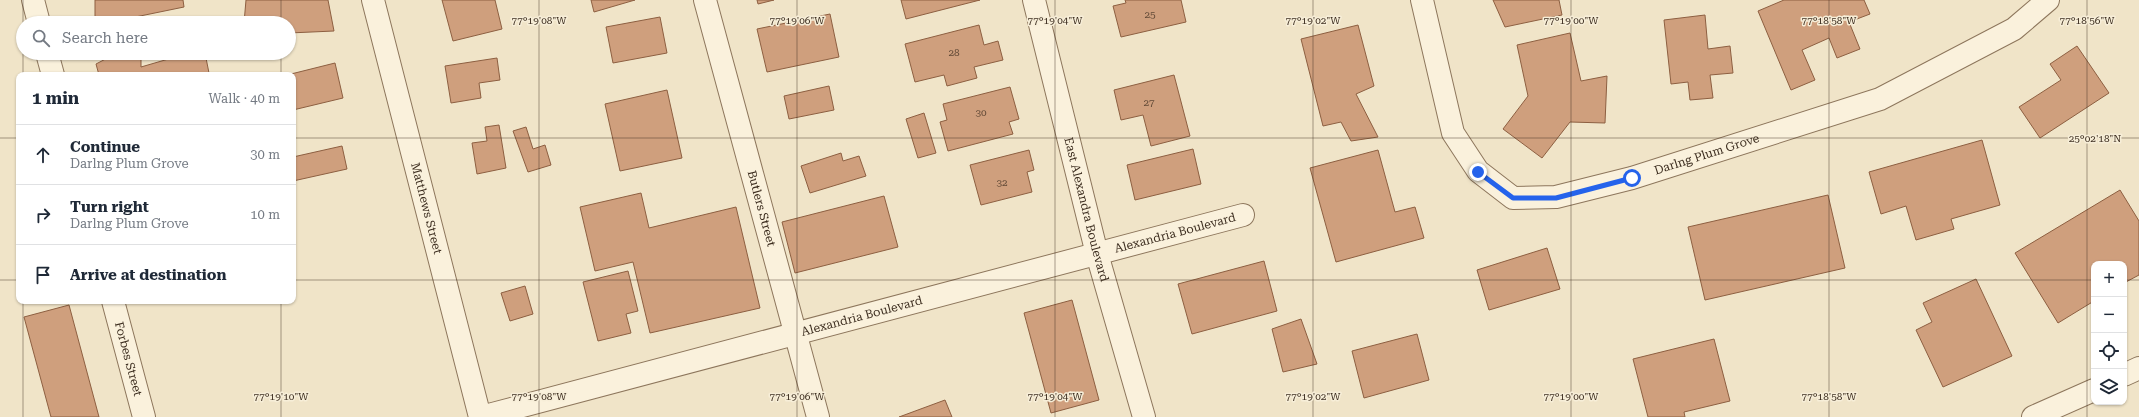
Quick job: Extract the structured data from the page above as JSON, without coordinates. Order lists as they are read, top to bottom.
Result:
{
  "streets": {
    "street": [
      "Darlng Plum Grove",
      "Matthews Street",
      "Butlers Street",
      "East Alexandra Boulevard",
      "Alexandria Boulevard",
      "Forbes Street"
    ]
  },
  "crossings": [
    ["Matthews Street", "Alexandria Boulevard"],
    ["Butlers Street", "Alexandria Boulevard"],
    ["East Alexandra Boulevard", "Alexandria Boulevard"]
  ],
  "house_numbers": [
    "25",
    "28",
    "27",
    "30",
    "32"
  ],
  "page": {
    "search": "Search here",
    "heading": ["1 min", "Walk · 40 m"],
    "list": [
      ["Continue", "Darlng Plum Grove", "30 m"],
      ["Turn right", "Darlng Plum Grove", "10 m"],
      "Arrive at destination"
    ],
    "map_buttons": ["+", "−"]
  },
  "coordinates": [
    "77°19'08\"W",
    "77°19'06\"W",
    "77°19'04\"W",
    "77°19'02\"W",
    "77°19'00\"W",
    "77°18'58\"W",
    "77°18'56\"W",
    "25°02'18\"N",
    "77°19'10\"W"
  ]
}
